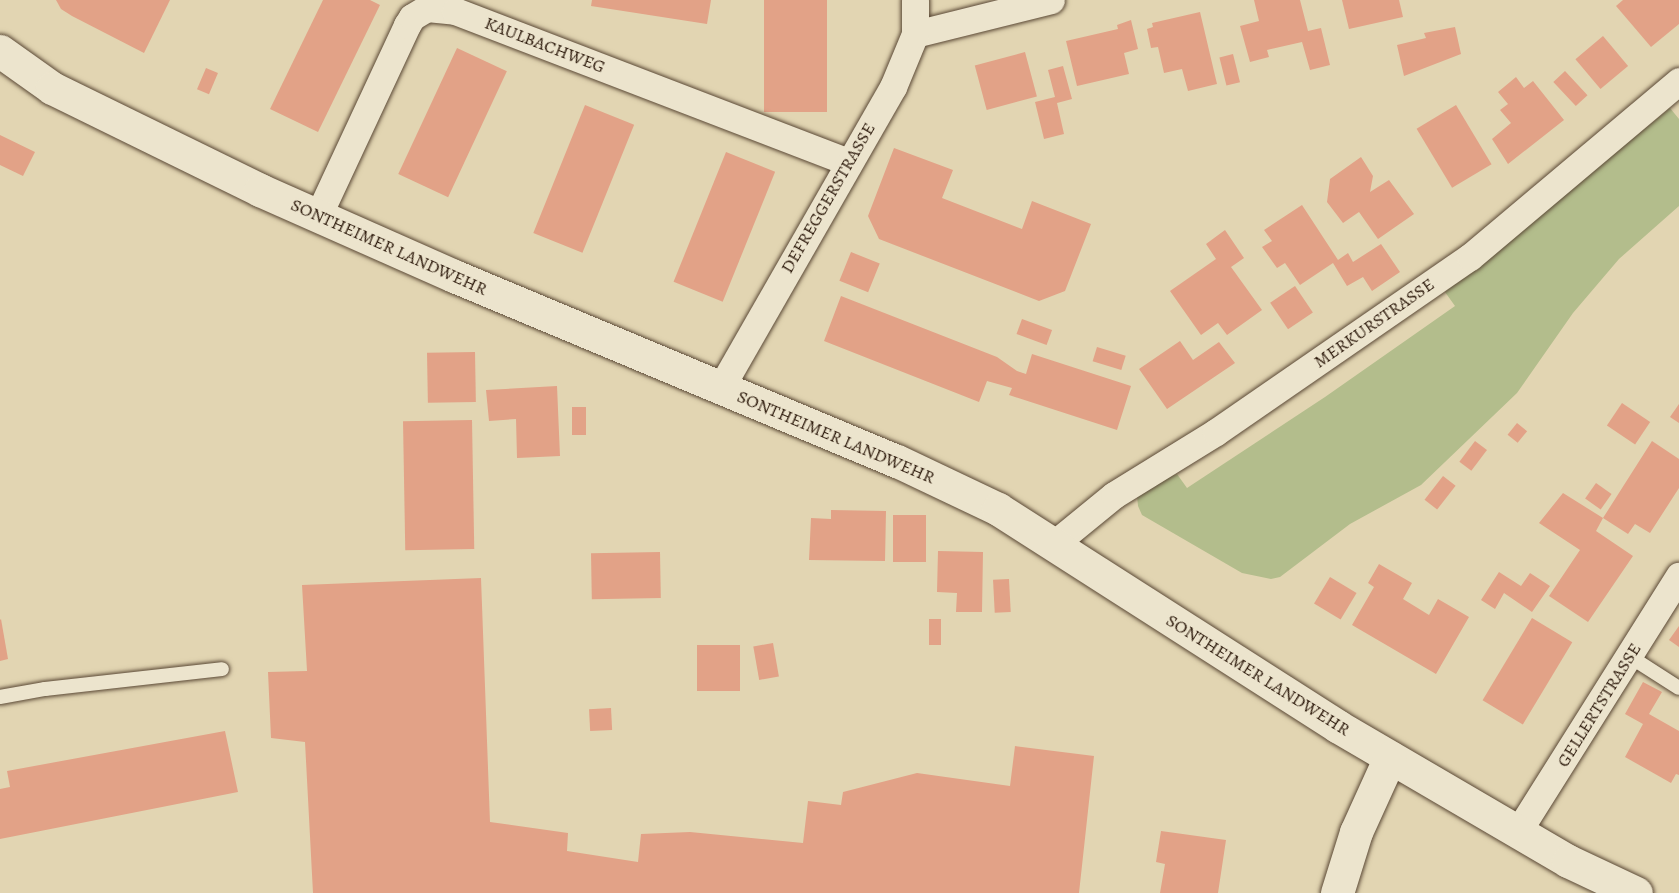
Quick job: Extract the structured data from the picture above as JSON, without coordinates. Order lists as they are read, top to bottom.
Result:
{
  "streets": {
    "street": [
      "KAULBACHWEG",
      "DEFREGGERSTRASSE",
      "SONTHEIMER LANDWEHR",
      "MERKURSTRASSE",
      "GELLERTSTRASSE"
    ]
  },
  "crossings": [
    ["KAULBACHWEG", "DEFREGGERSTRASSE"],
    ["KAULBACHWEG", "SONTHEIMER LANDWEHR"],
    ["DEFREGGERSTRASSE", "SONTHEIMER LANDWEHR"],
    ["SONTHEIMER LANDWEHR", "MERKURSTRASSE"],
    ["SONTHEIMER LANDWEHR", "GELLERTSTRASSE"]
  ]
}
